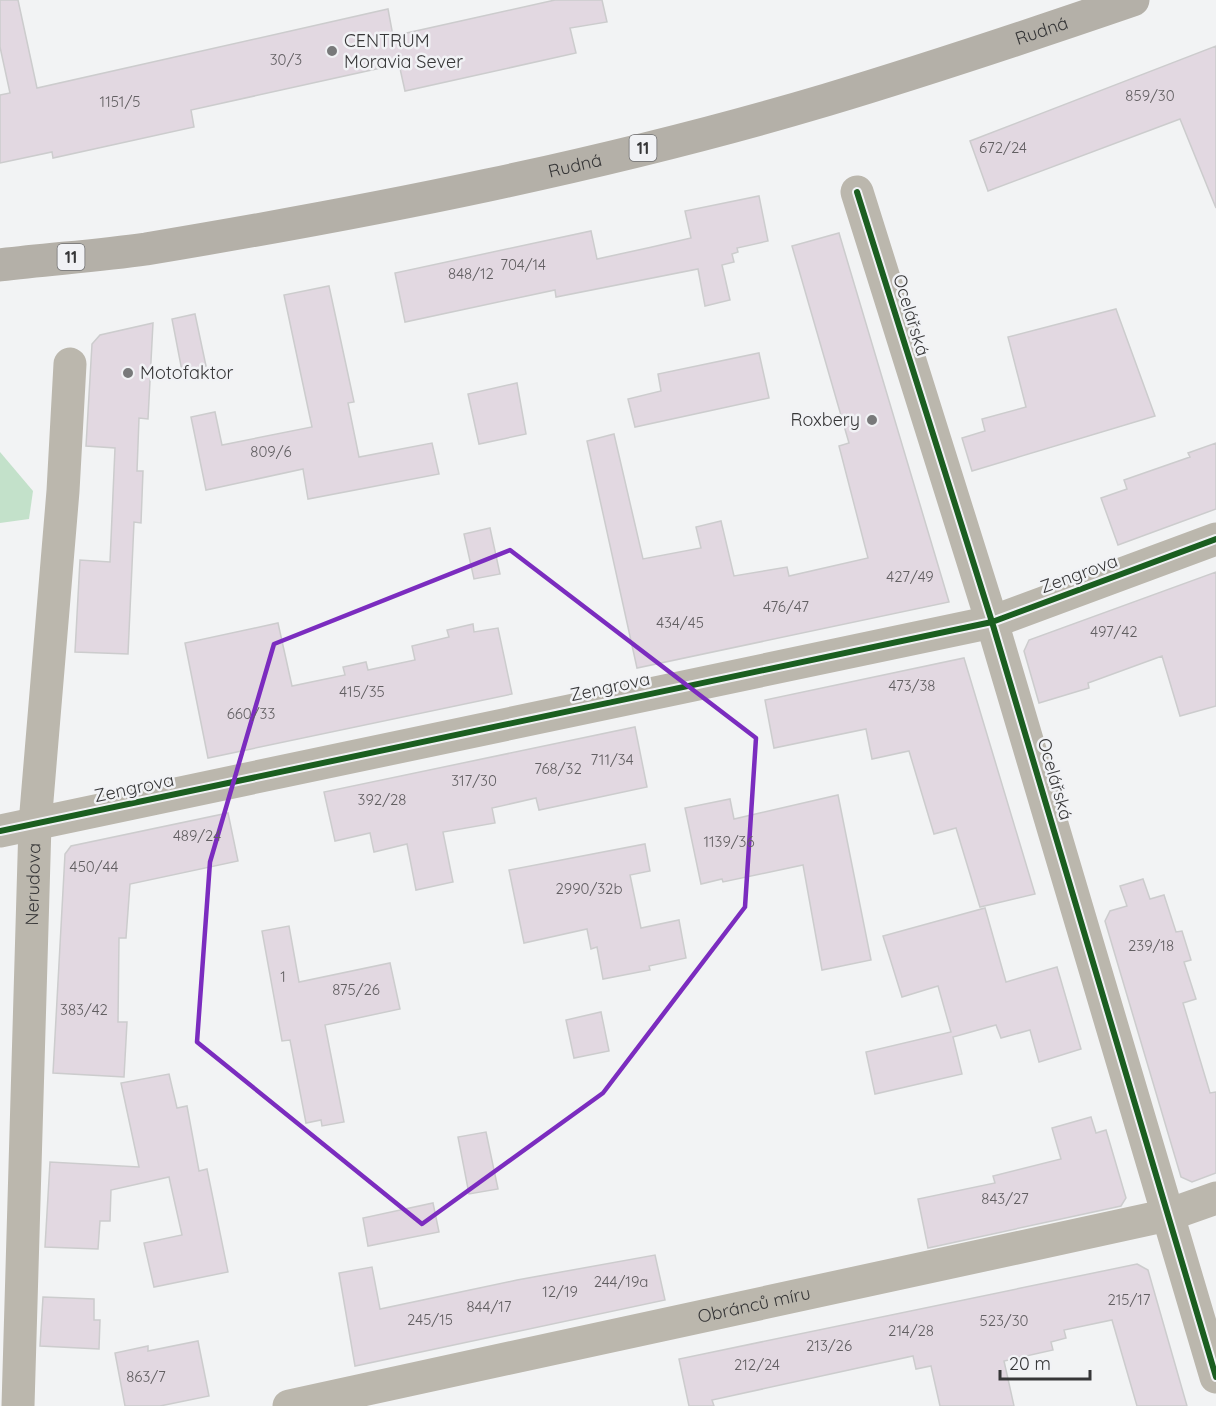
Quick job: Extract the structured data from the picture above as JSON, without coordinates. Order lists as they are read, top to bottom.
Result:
{
  "streets": {
    "main road": ["Rudná", "11"],
    "street": [
      "Ocelářská",
      "Zengrova",
      "Nerudova",
      "Obránců míru"
    ]
  },
  "crossings": [
    ["Ocelářská", "Zengrova"],
    ["Ocelářská", "Obránců míru"],
    ["Zengrova", "Nerudova"]
  ],
  "places": ["CENTRUM Moravia Sever", "Motofaktor", "Roxbery"],
  "house_numbers": [
    "30/3",
    "859/30",
    "1151/5",
    "672/24",
    "704/14",
    "848/12",
    "809/6",
    "427/49",
    "476/47",
    "434/45",
    "497/42",
    "473/38",
    "415/35",
    "660/33",
    "711/34",
    "768/32",
    "317/30",
    "392/28",
    "489/24",
    "1139/36",
    "450/44",
    "2990/32b",
    "239/18",
    "1",
    "875/26",
    "383/42",
    "843/27",
    "244/19a",
    "12/19",
    "215/17",
    "844/17",
    "245/15",
    "523/30",
    "214/28",
    "213/26",
    "212/24",
    "863/7"
  ],
  "scale_bar": "20 m"
}
